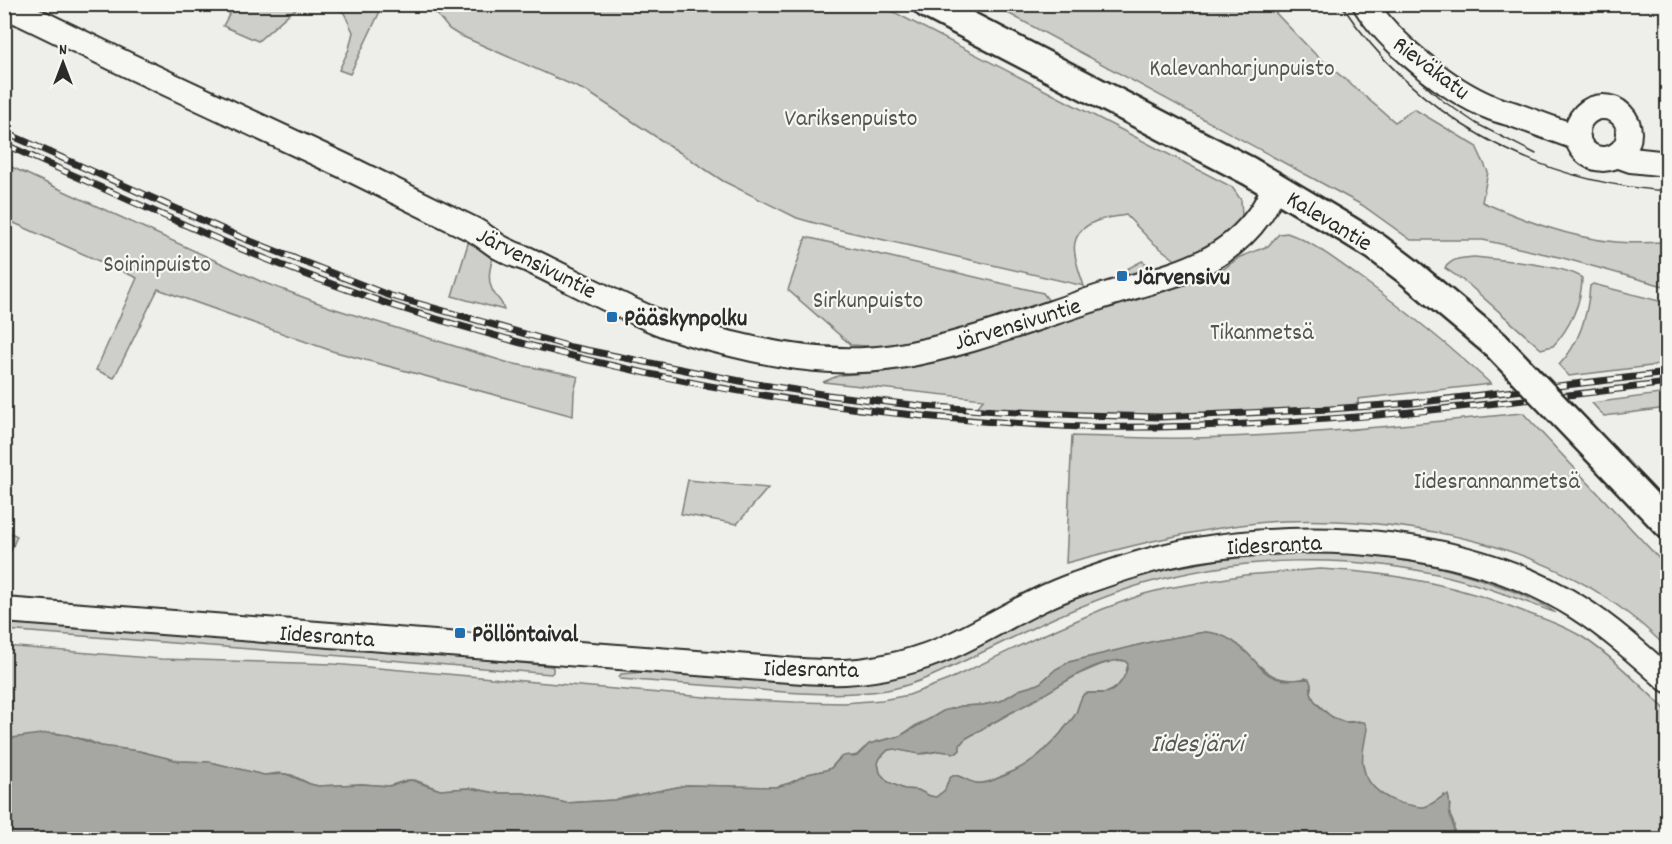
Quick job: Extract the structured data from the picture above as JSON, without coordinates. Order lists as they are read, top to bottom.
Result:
{
  "streets": {
    "main road": [
      "Rieväkatu",
      "Kalevantie",
      "Järvensivuntie",
      "Iidesranta"
    ]
  },
  "crossings": [
    ["Kalevantie", "Järvensivuntie"]
  ],
  "water": ["Iidesjärvi"],
  "parks": [
    "Kalevanharjunpuisto",
    "Variksenpuisto",
    "Soininpuisto",
    "Sirkunpuisto",
    "Tikanmetsä",
    "Iidesrannanmetsä"
  ],
  "places": {
    "transit": ["Järvensivu", "Pääskynpolku", "Pöllöntaival"]
  },
  "north": "top"
}
